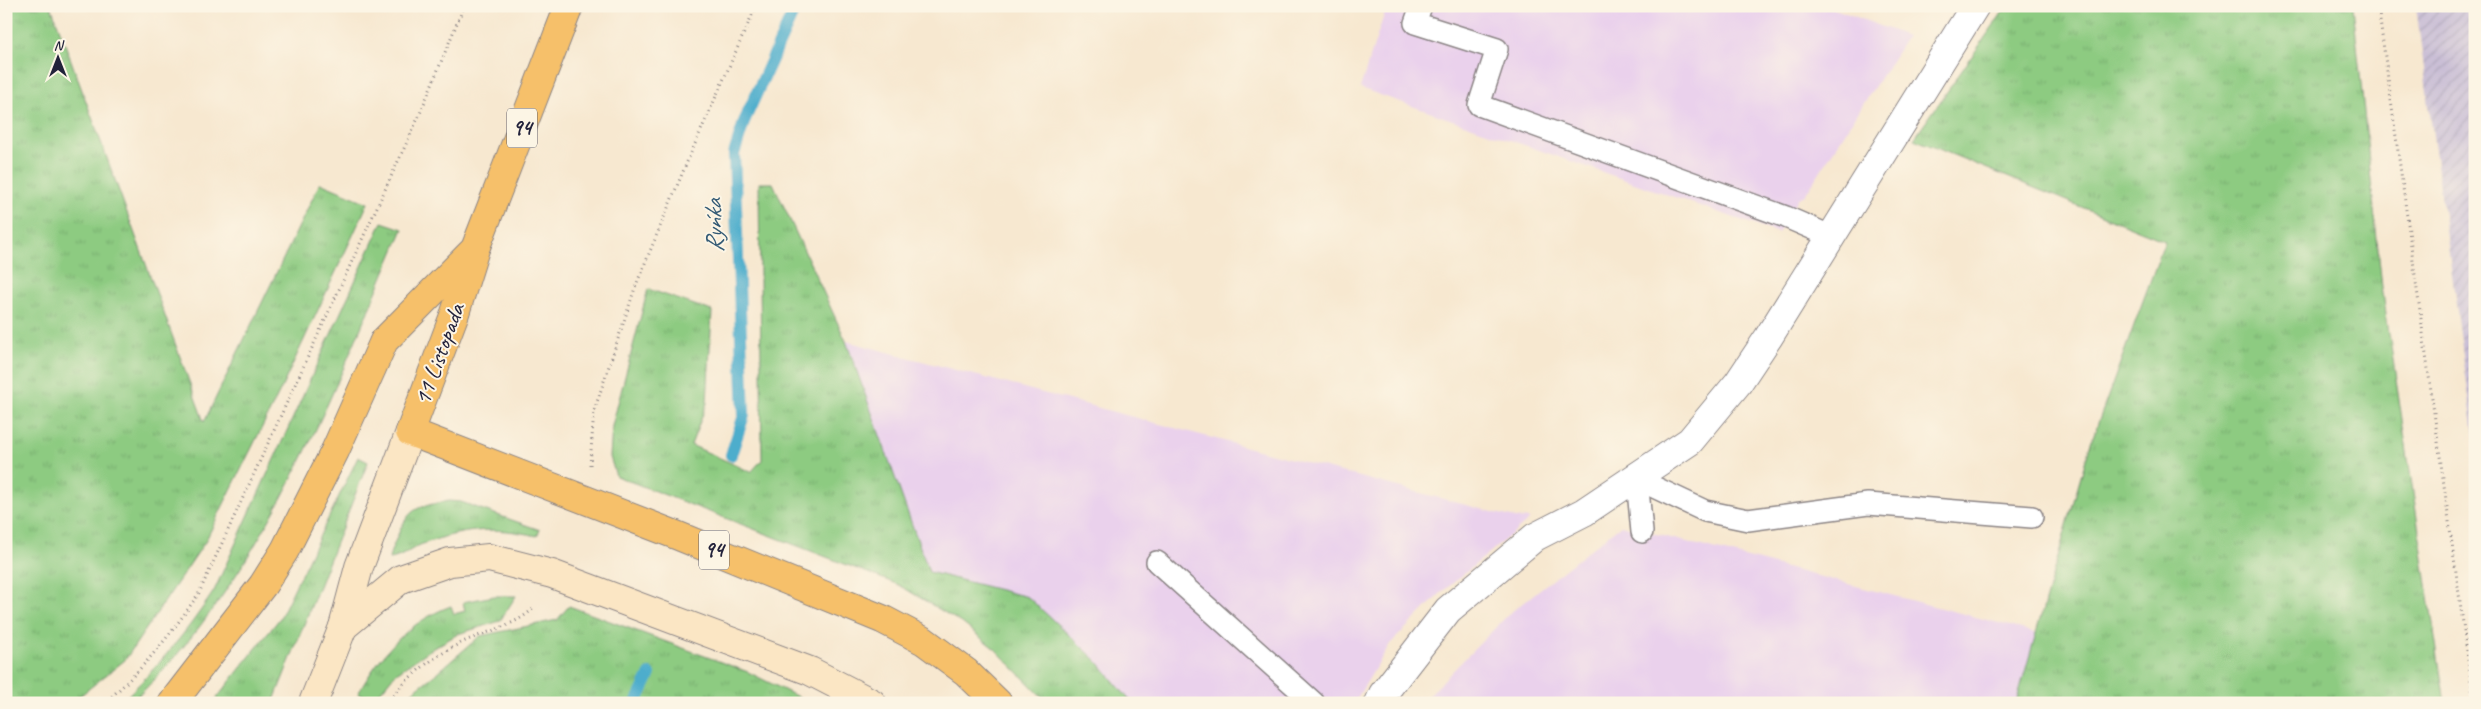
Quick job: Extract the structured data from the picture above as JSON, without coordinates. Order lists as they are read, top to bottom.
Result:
{
  "streets": {
    "main road": ["94", "11 Listopada"]
  },
  "crossings": [
    ["94", "11 Listopada"]
  ],
  "water": ["Ryńka"],
  "north": "top"
}
